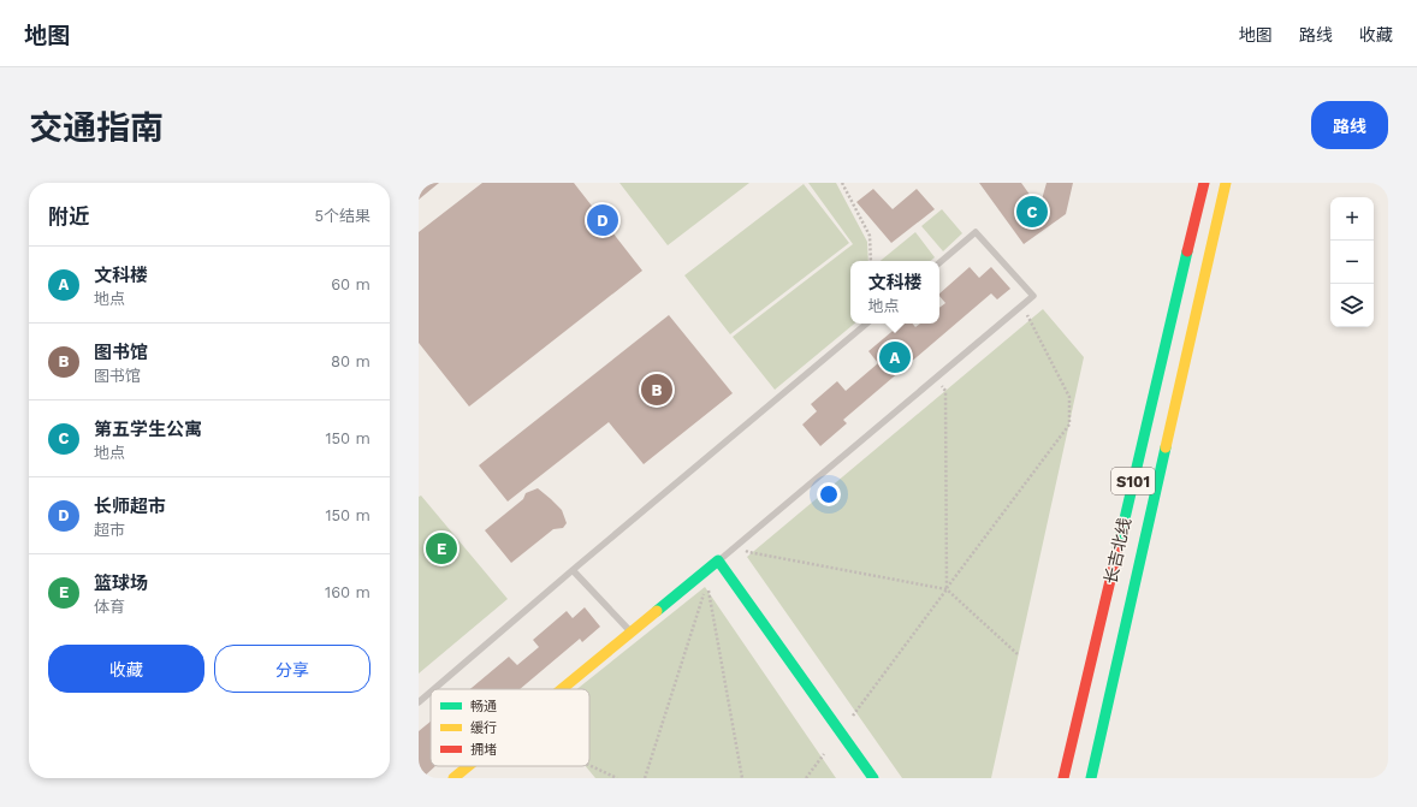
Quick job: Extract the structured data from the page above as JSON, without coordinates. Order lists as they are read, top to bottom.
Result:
{
  "streets": {
    "main road": ["S101", "长吉北线"]
  },
  "legend": ["畅通", "缓行", "拥堵"],
  "page": {
    "header": "地图",
    "nav": ["地图", "路线", "收藏"],
    "title": "交通指南",
    "buttons": [
      "路线",
      ["收藏", "分享"]
    ],
    "heading": ["附近", "5个结果"],
    "pins": [
      "C",
      "D",
      "A",
      "B",
      "E"
    ],
    "map_buttons": ["+", "−"],
    "list": [
      {
        "mark": "A",
        "name": "文科楼",
        "note": "地点",
        "value": "60 m"
      },
      {
        "mark": "B",
        "name": "图书馆",
        "note": "图书馆",
        "value": "80 m"
      },
      {
        "mark": "C",
        "name": "第五学生公寓",
        "note": "地点",
        "value": "150 m"
      },
      {
        "mark": "D",
        "name": "长师超市",
        "note": "超市",
        "value": "150 m"
      },
      {
        "mark": "E",
        "name": "篮球场",
        "note": "体育",
        "value": "160 m"
      }
    ],
    "popup": ["文科楼", "地点"]
  }
}
